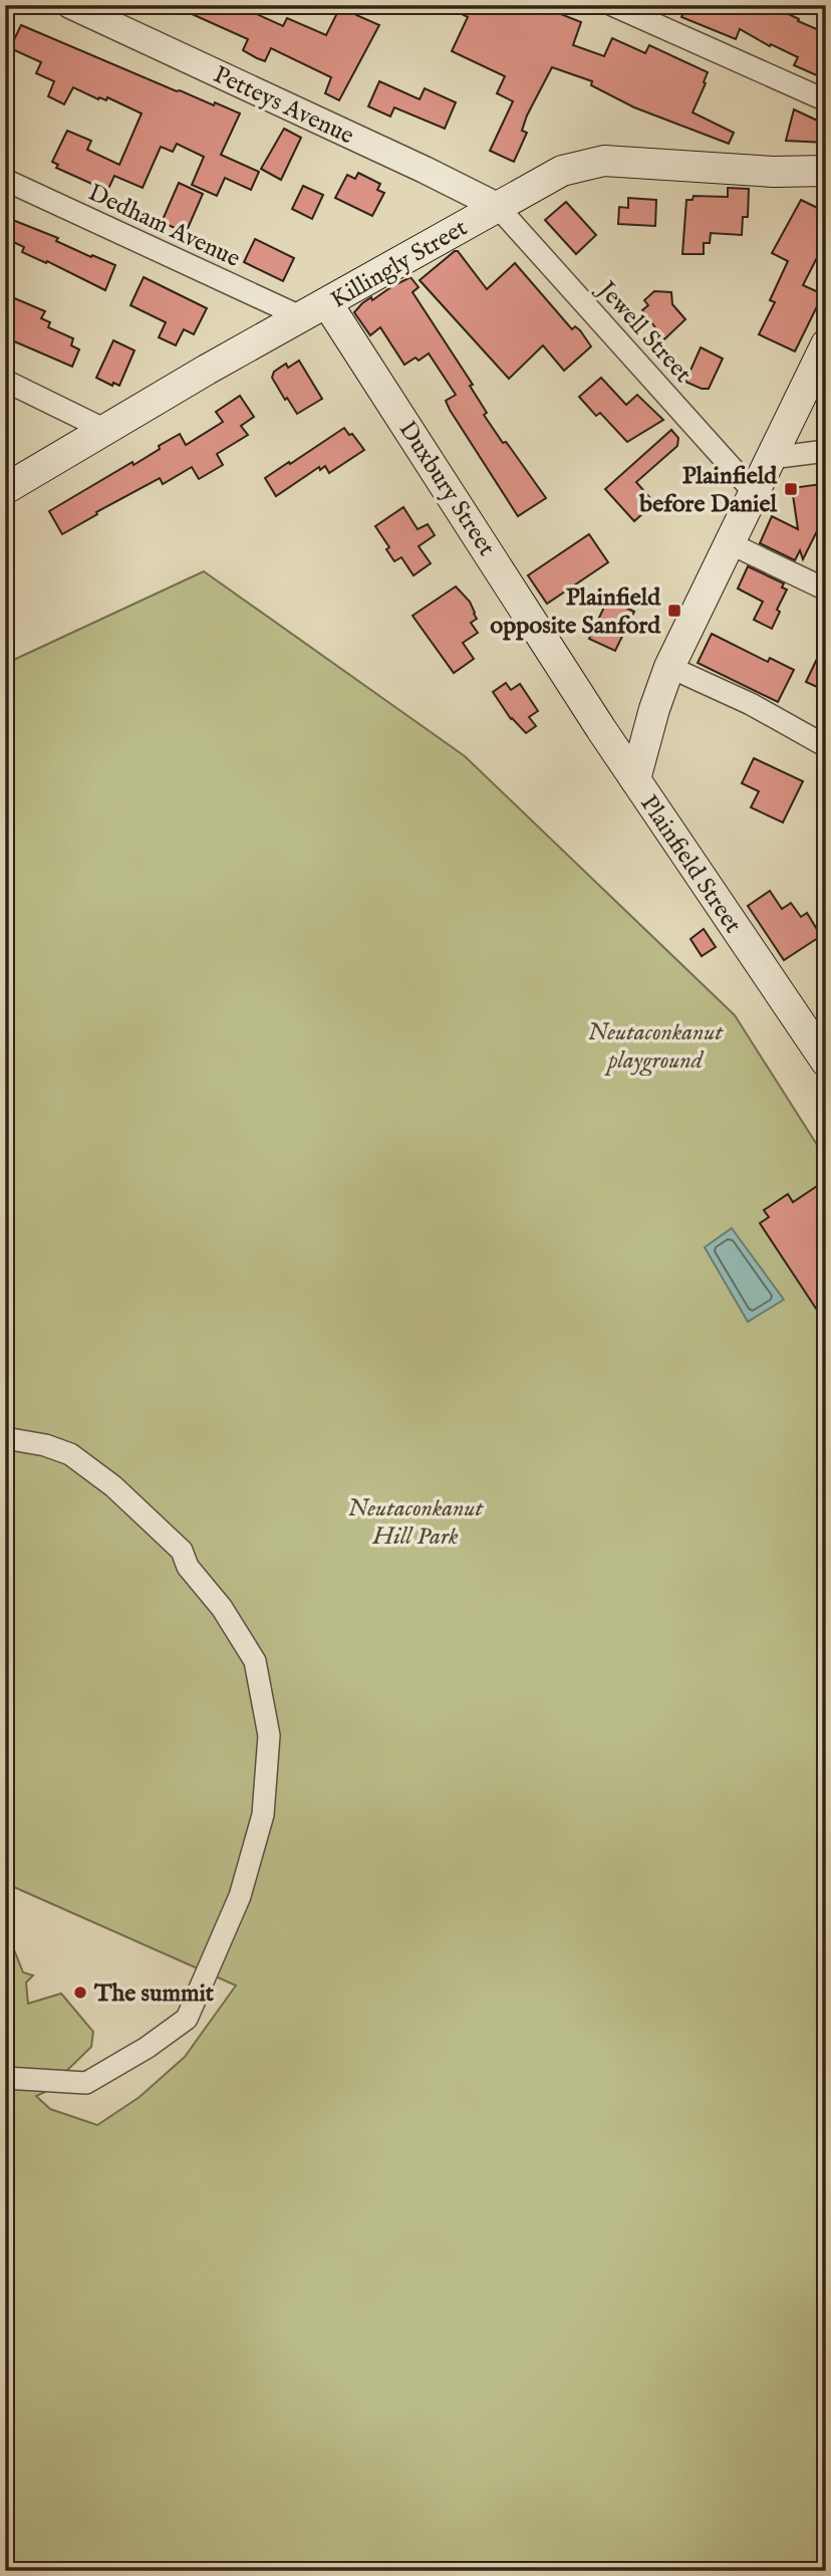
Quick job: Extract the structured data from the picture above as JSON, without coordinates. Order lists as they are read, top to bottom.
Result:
{
  "streets": {
    "main road": ["Killingly Street", "Duxbury Street", "Plainfield Street"],
    "street": ["Petteys Avenue", "Dedham Avenue", "Jewell Street"]
  },
  "crossings": [
    ["Petteys Avenue", "Killingly Street"],
    ["Petteys Avenue", "Jewell Street"],
    ["Dedham Avenue", "Killingly Street"],
    ["Dedham Avenue", "Duxbury Street"],
    ["Killingly Street", "Jewell Street"],
    ["Killingly Street", "Duxbury Street"],
    ["Jewell Street", "Plainfield Street"],
    ["Duxbury Street", "Plainfield Street"]
  ],
  "parks": ["Neutaconkanut playground", "Neutaconkanut Hill Park"],
  "places": {
    "transit": ["Plainfield before Daniel", "Plainfield opposite Sanford"],
    "other": ["The summit"]
  }
}
